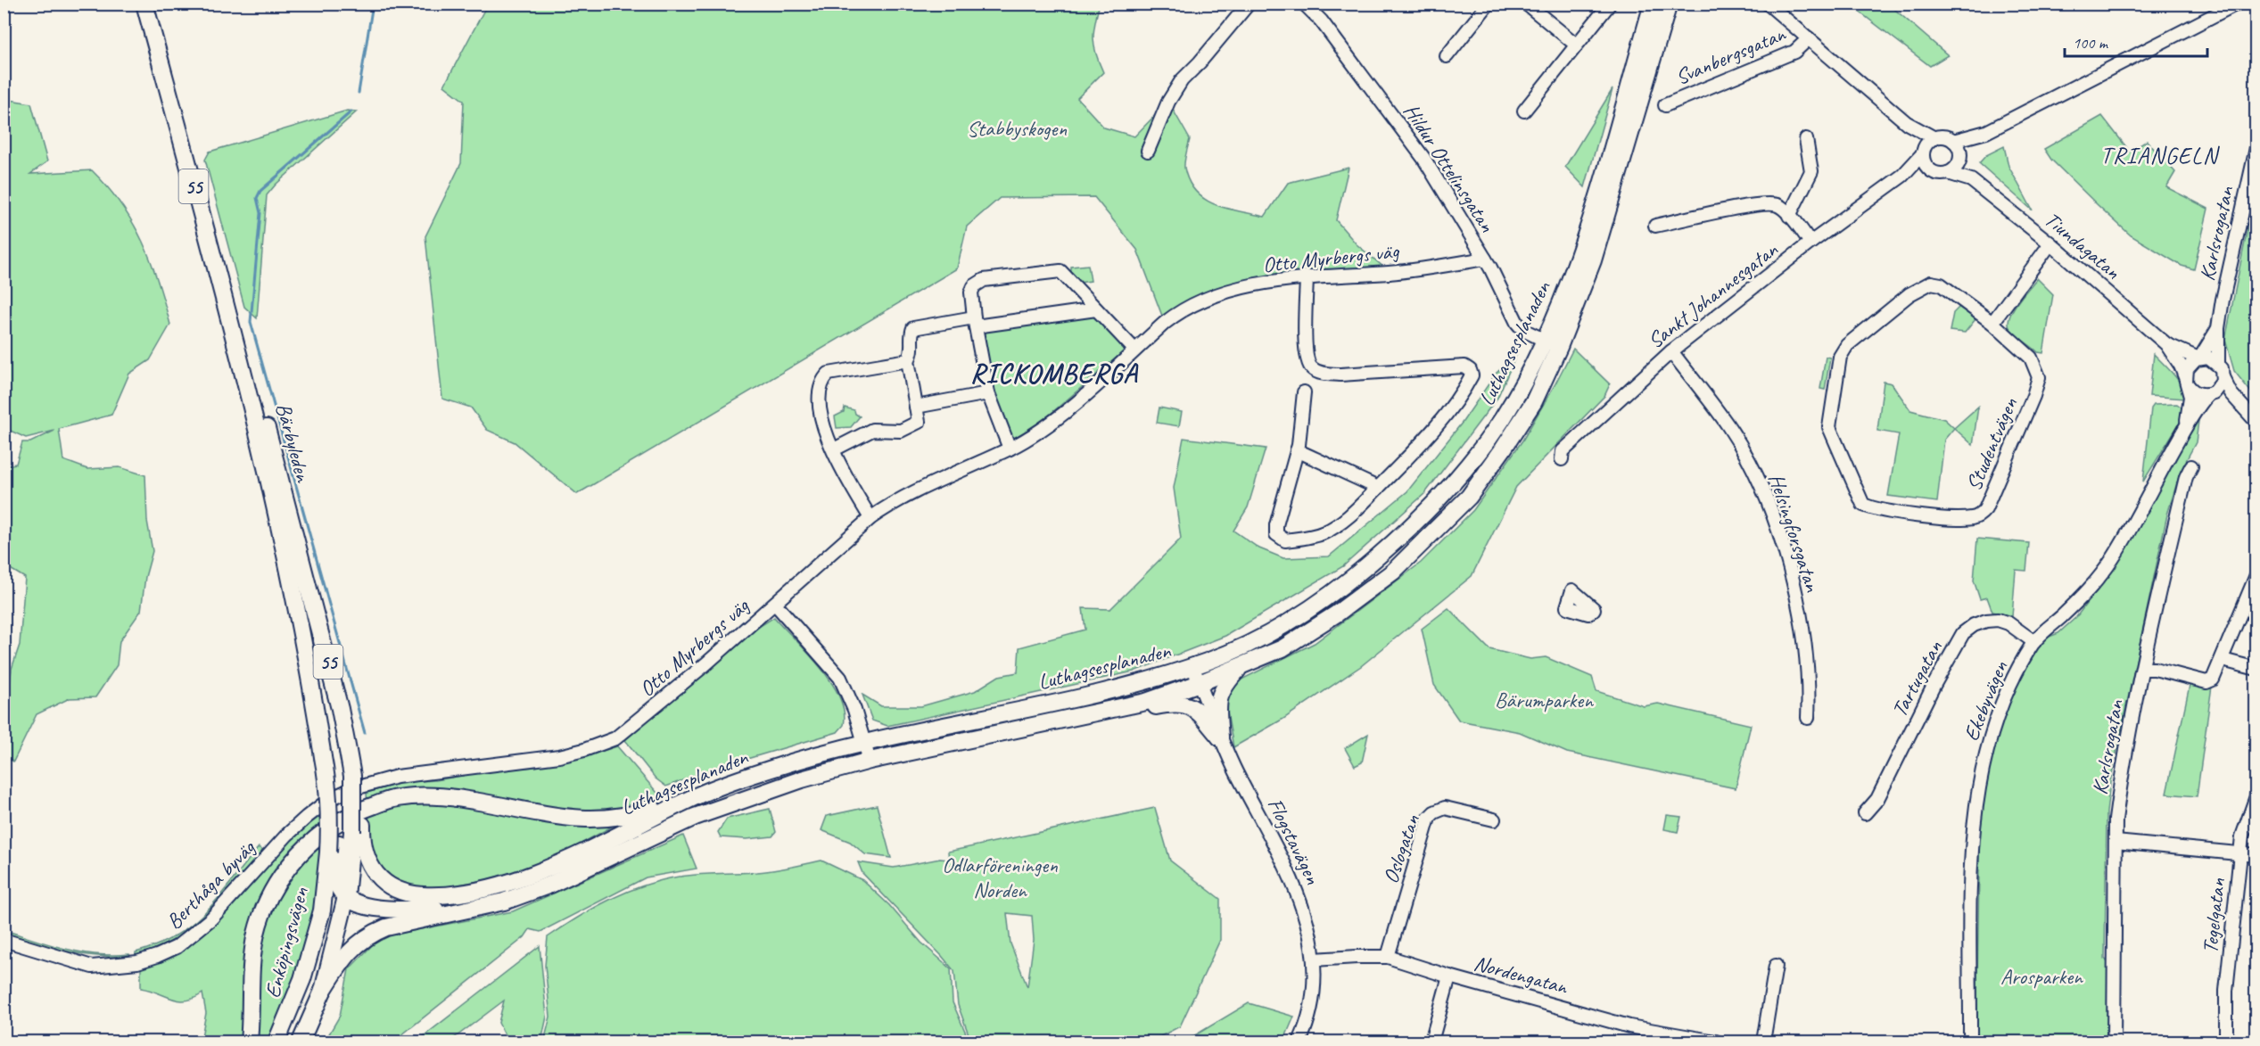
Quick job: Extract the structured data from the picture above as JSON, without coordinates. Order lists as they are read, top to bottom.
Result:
{
  "streets": {
    "main road": [
      "55",
      "Luthagsesplanaden",
      "Bärbyleden",
      "Enköpingsvägen"
    ],
    "street": [
      "Svanbergsgatan",
      "Hildur Ottelinsgatan",
      "Karlsrogatan",
      "Tiundagatan",
      "Otto Myrbergs väg",
      "Sankt Johannesgatan",
      "Studentvägen",
      "Helsingforsgatan",
      "Tartugatan",
      "Ekebyvägen",
      "Flogstavägen",
      "Oslogatan",
      "Berthåga byväg",
      "Tegelgatan",
      "Nordengatan"
    ]
  },
  "crossings": [
    ["Hildur Ottelinsgatan", "Otto Myrbergs väg"],
    ["Hildur Ottelinsgatan", "Luthagsesplanaden"],
    ["55", "Luthagsesplanaden"],
    ["55", "Bärbyleden"],
    ["Karlsrogatan", "Tiundagatan"],
    ["Karlsrogatan", "Ekebyvägen"],
    ["Tiundagatan", "Sankt Johannesgatan"],
    ["Tiundagatan", "Ekebyvägen"],
    ["Otto Myrbergs väg", "Berthåga byväg"],
    ["Sankt Johannesgatan", "Helsingforsgatan"],
    ["Luthagsesplanaden", "Bärbyleden"],
    ["Luthagsesplanaden", "Flogstavägen"],
    ["Bärbyleden", "Enköpingsvägen"],
    ["Tartugatan", "Ekebyvägen"],
    ["Flogstavägen", "Nordengatan"],
    ["Oslogatan", "Nordengatan"]
  ],
  "districts": ["TRIANGELN", "RICKOMBERGA"],
  "parks": [
    "Stabbyskogen",
    "Bärumparken",
    "Odlarföreningen Norden",
    "Arosparken"
  ],
  "scale_bar": "100 m"
}
